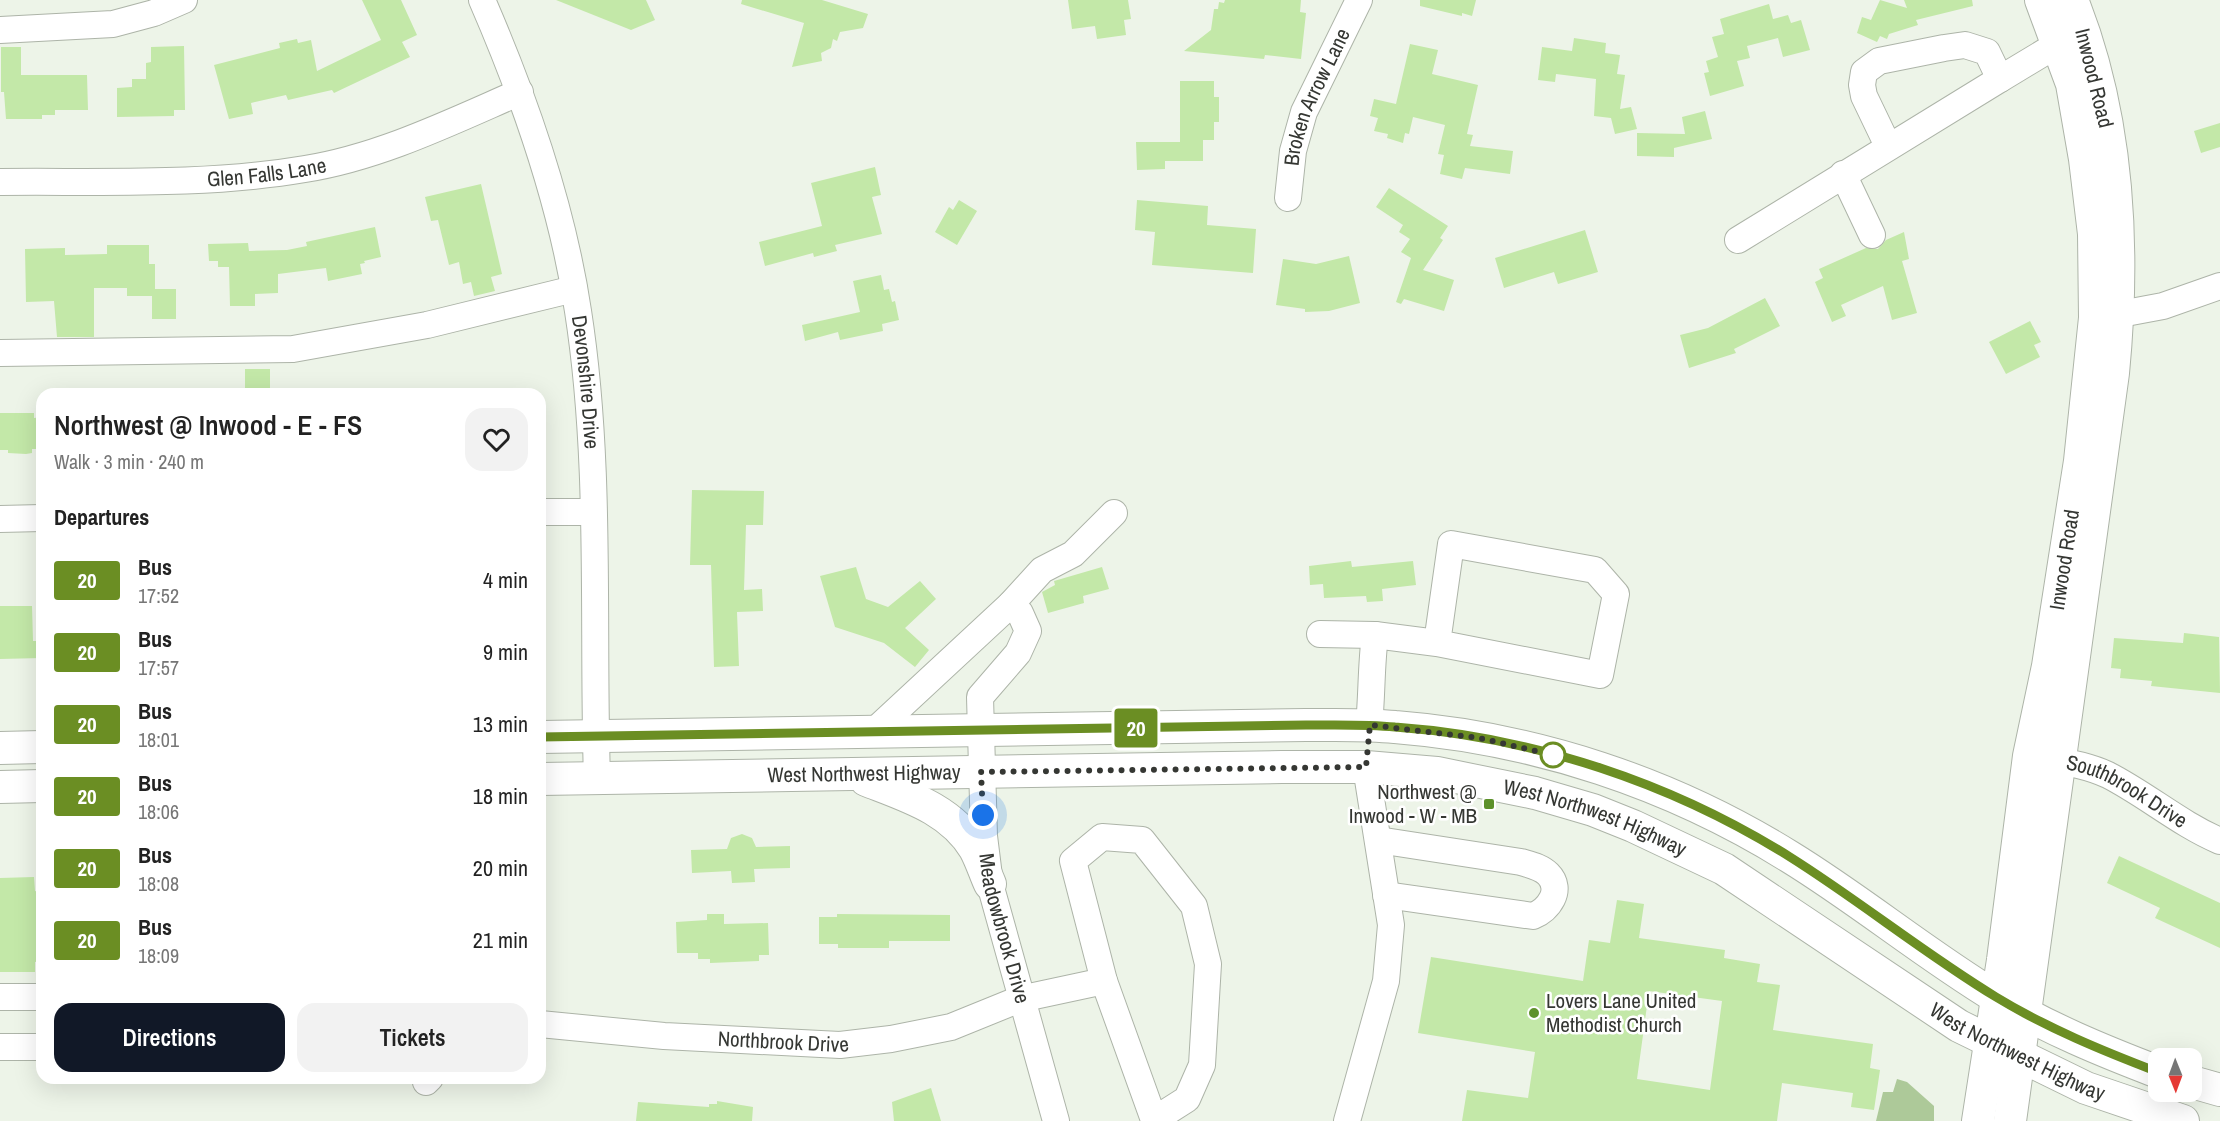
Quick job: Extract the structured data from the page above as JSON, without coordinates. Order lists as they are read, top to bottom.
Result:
{
  "streets": {
    "main road": ["Inwood Road", "West Northwest Highway"],
    "street": [
      "Broken Arrow Lane",
      "Glen Falls Lane",
      "Devonshire Drive",
      "Southbrook Drive",
      "Meadowbrook Drive",
      "Northbrook Drive"
    ]
  },
  "crossings": [
    ["Inwood Road", "West Northwest Highway"],
    ["Inwood Road", "Southbrook Drive"],
    ["Glen Falls Lane", "Devonshire Drive"],
    ["Devonshire Drive", "West Northwest Highway"],
    ["West Northwest Highway", "Meadowbrook Drive"],
    ["Meadowbrook Drive", "Northbrook Drive"]
  ],
  "places": {
    "transit": ["Northwest @ Inwood - W - MB"],
    "other": ["Lovers Lane United Methodist Church"]
  },
  "lines": ["bus line 20"],
  "north": "bottom",
  "page": {
    "on_map": "20",
    "heading": [
      ["Northwest @ Inwood - E - FS", "Walk · 3 min · 240 m"],
      "Departures"
    ],
    "list": [
      {
        "mark": "20",
        "name": "Bus",
        "note": "17:52",
        "value": "4 min"
      },
      {
        "mark": "20",
        "name": "Bus",
        "note": "17:57",
        "value": "9 min"
      },
      {
        "mark": "20",
        "name": "Bus",
        "note": "18:01",
        "value": "13 min"
      },
      {
        "mark": "20",
        "name": "Bus",
        "note": "18:06",
        "value": "18 min"
      },
      {
        "mark": "20",
        "name": "Bus",
        "note": "18:08",
        "value": "20 min"
      },
      {
        "mark": "20",
        "name": "Bus",
        "note": "18:09",
        "value": "21 min"
      }
    ],
    "buttons": ["Directions", "Tickets"]
  }
}
